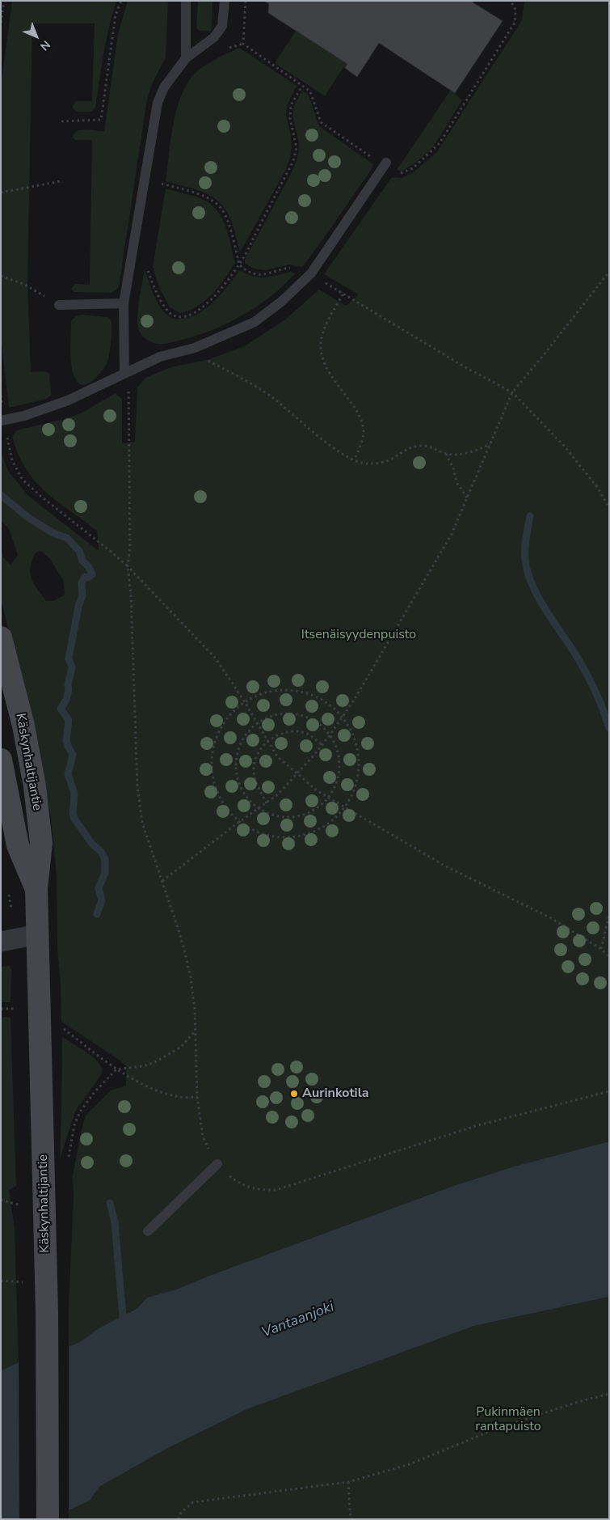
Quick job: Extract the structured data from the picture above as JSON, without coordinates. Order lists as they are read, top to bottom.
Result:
{
  "streets": {
    "main road": ["Käskynhaltijantie"]
  },
  "water": ["Vantaanjoki"],
  "parks": ["Itsenäisyydenpuisto", "Pukinmäen rantapuisto"],
  "places": ["Aurinkotila"],
  "north": "bottom right"
}
